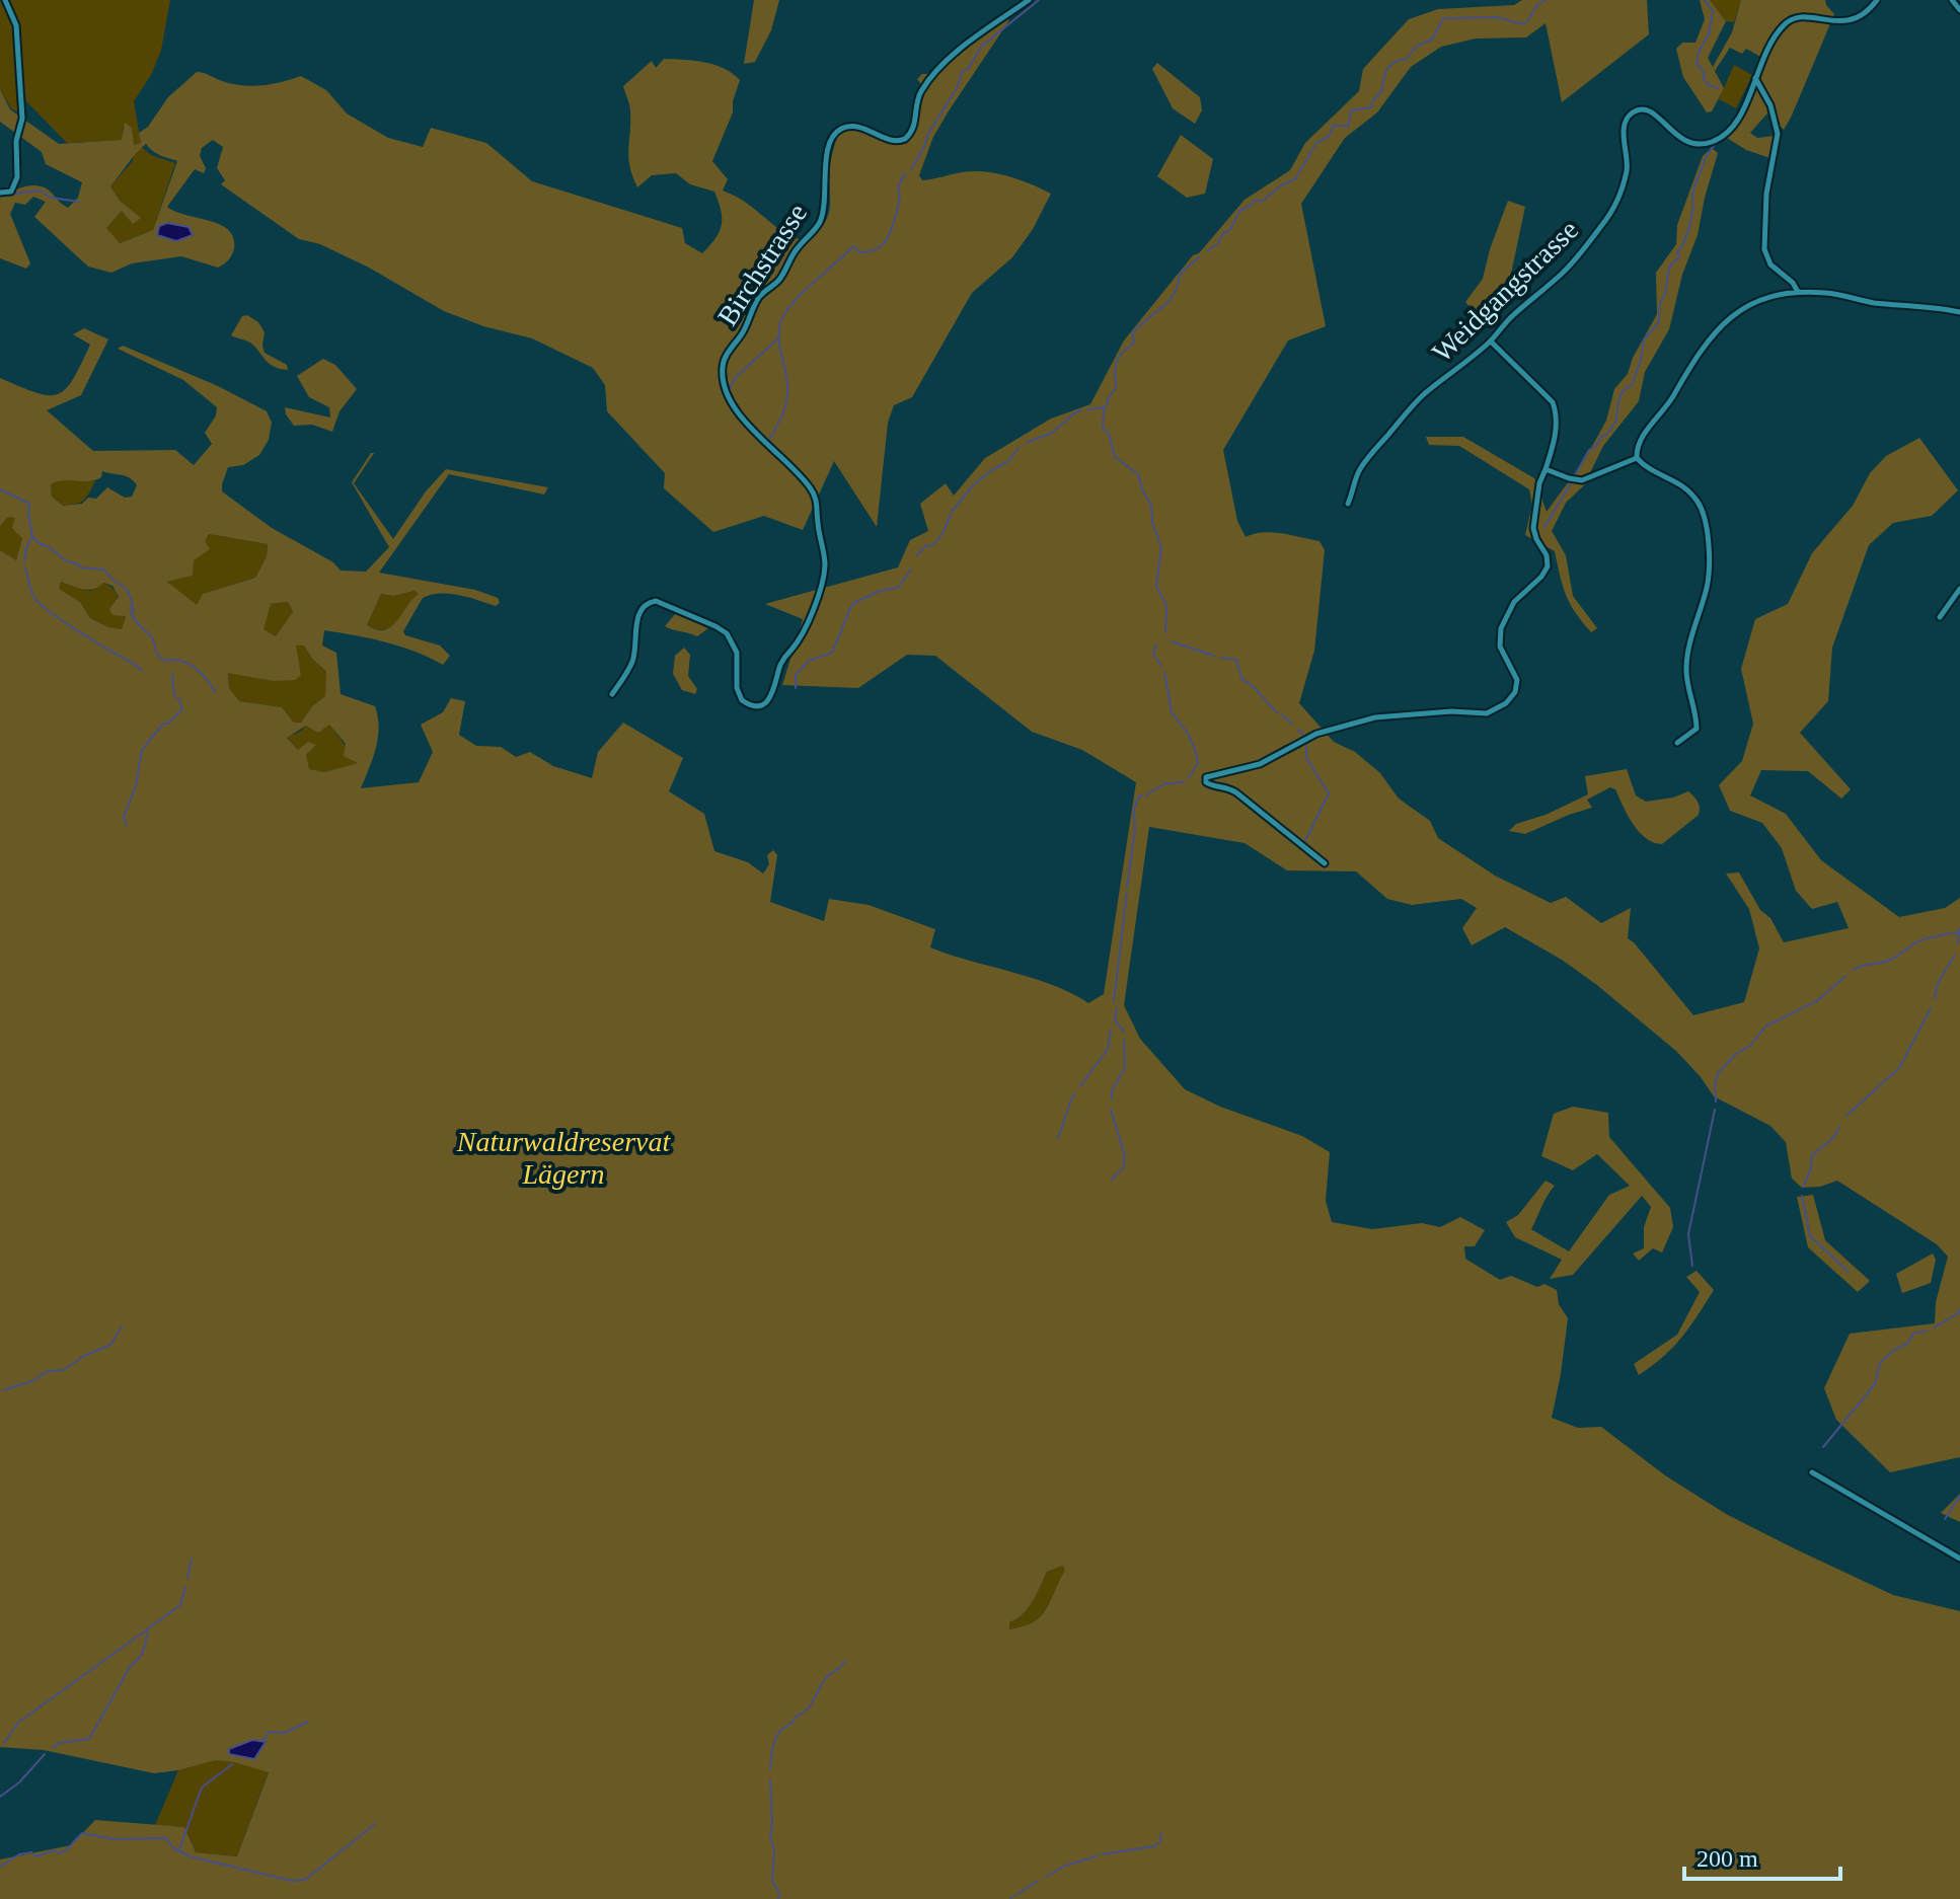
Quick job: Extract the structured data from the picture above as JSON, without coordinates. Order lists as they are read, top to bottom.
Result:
{
  "streets": {
    "street": ["Birchstrasse", "Weidgangstrasse"]
  },
  "parks": ["Naturwaldreservat Lägern"],
  "scale_bar": "200 m"
}
